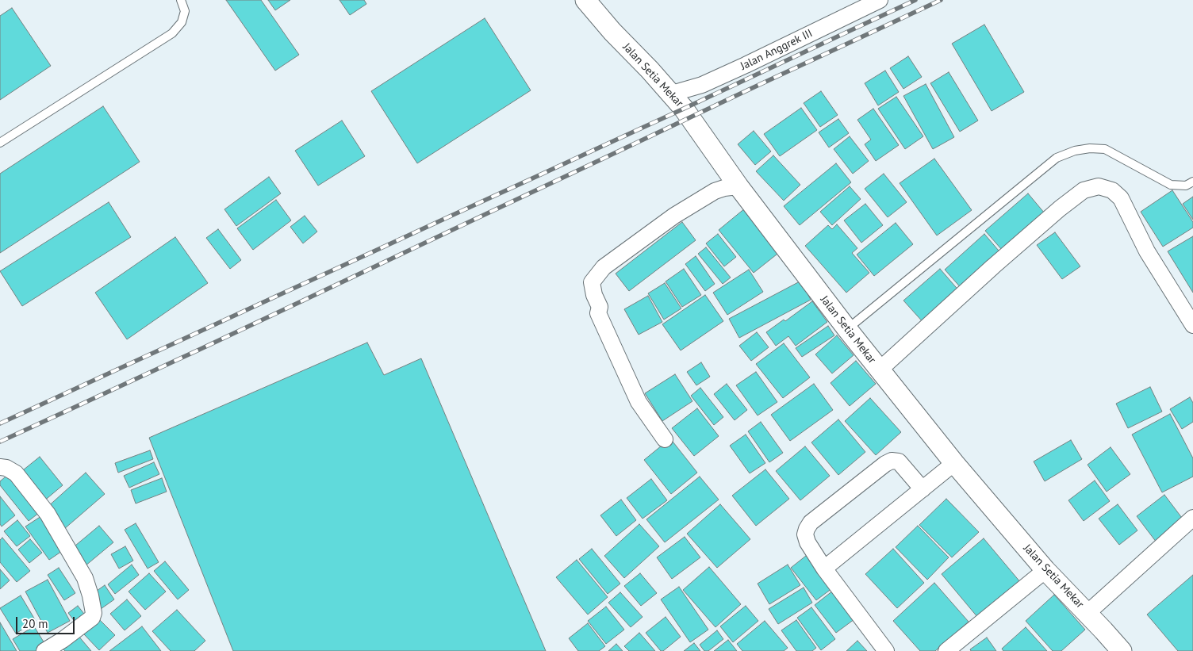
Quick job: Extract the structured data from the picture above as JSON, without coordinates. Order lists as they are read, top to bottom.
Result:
{
  "streets": {
    "street": ["Jalan Anggrek III", "Jalan Setia Mekar"]
  },
  "crossings": [
    ["Jalan Anggrek III", "Jalan Setia Mekar"]
  ],
  "scale_bar": "20 m"
}
